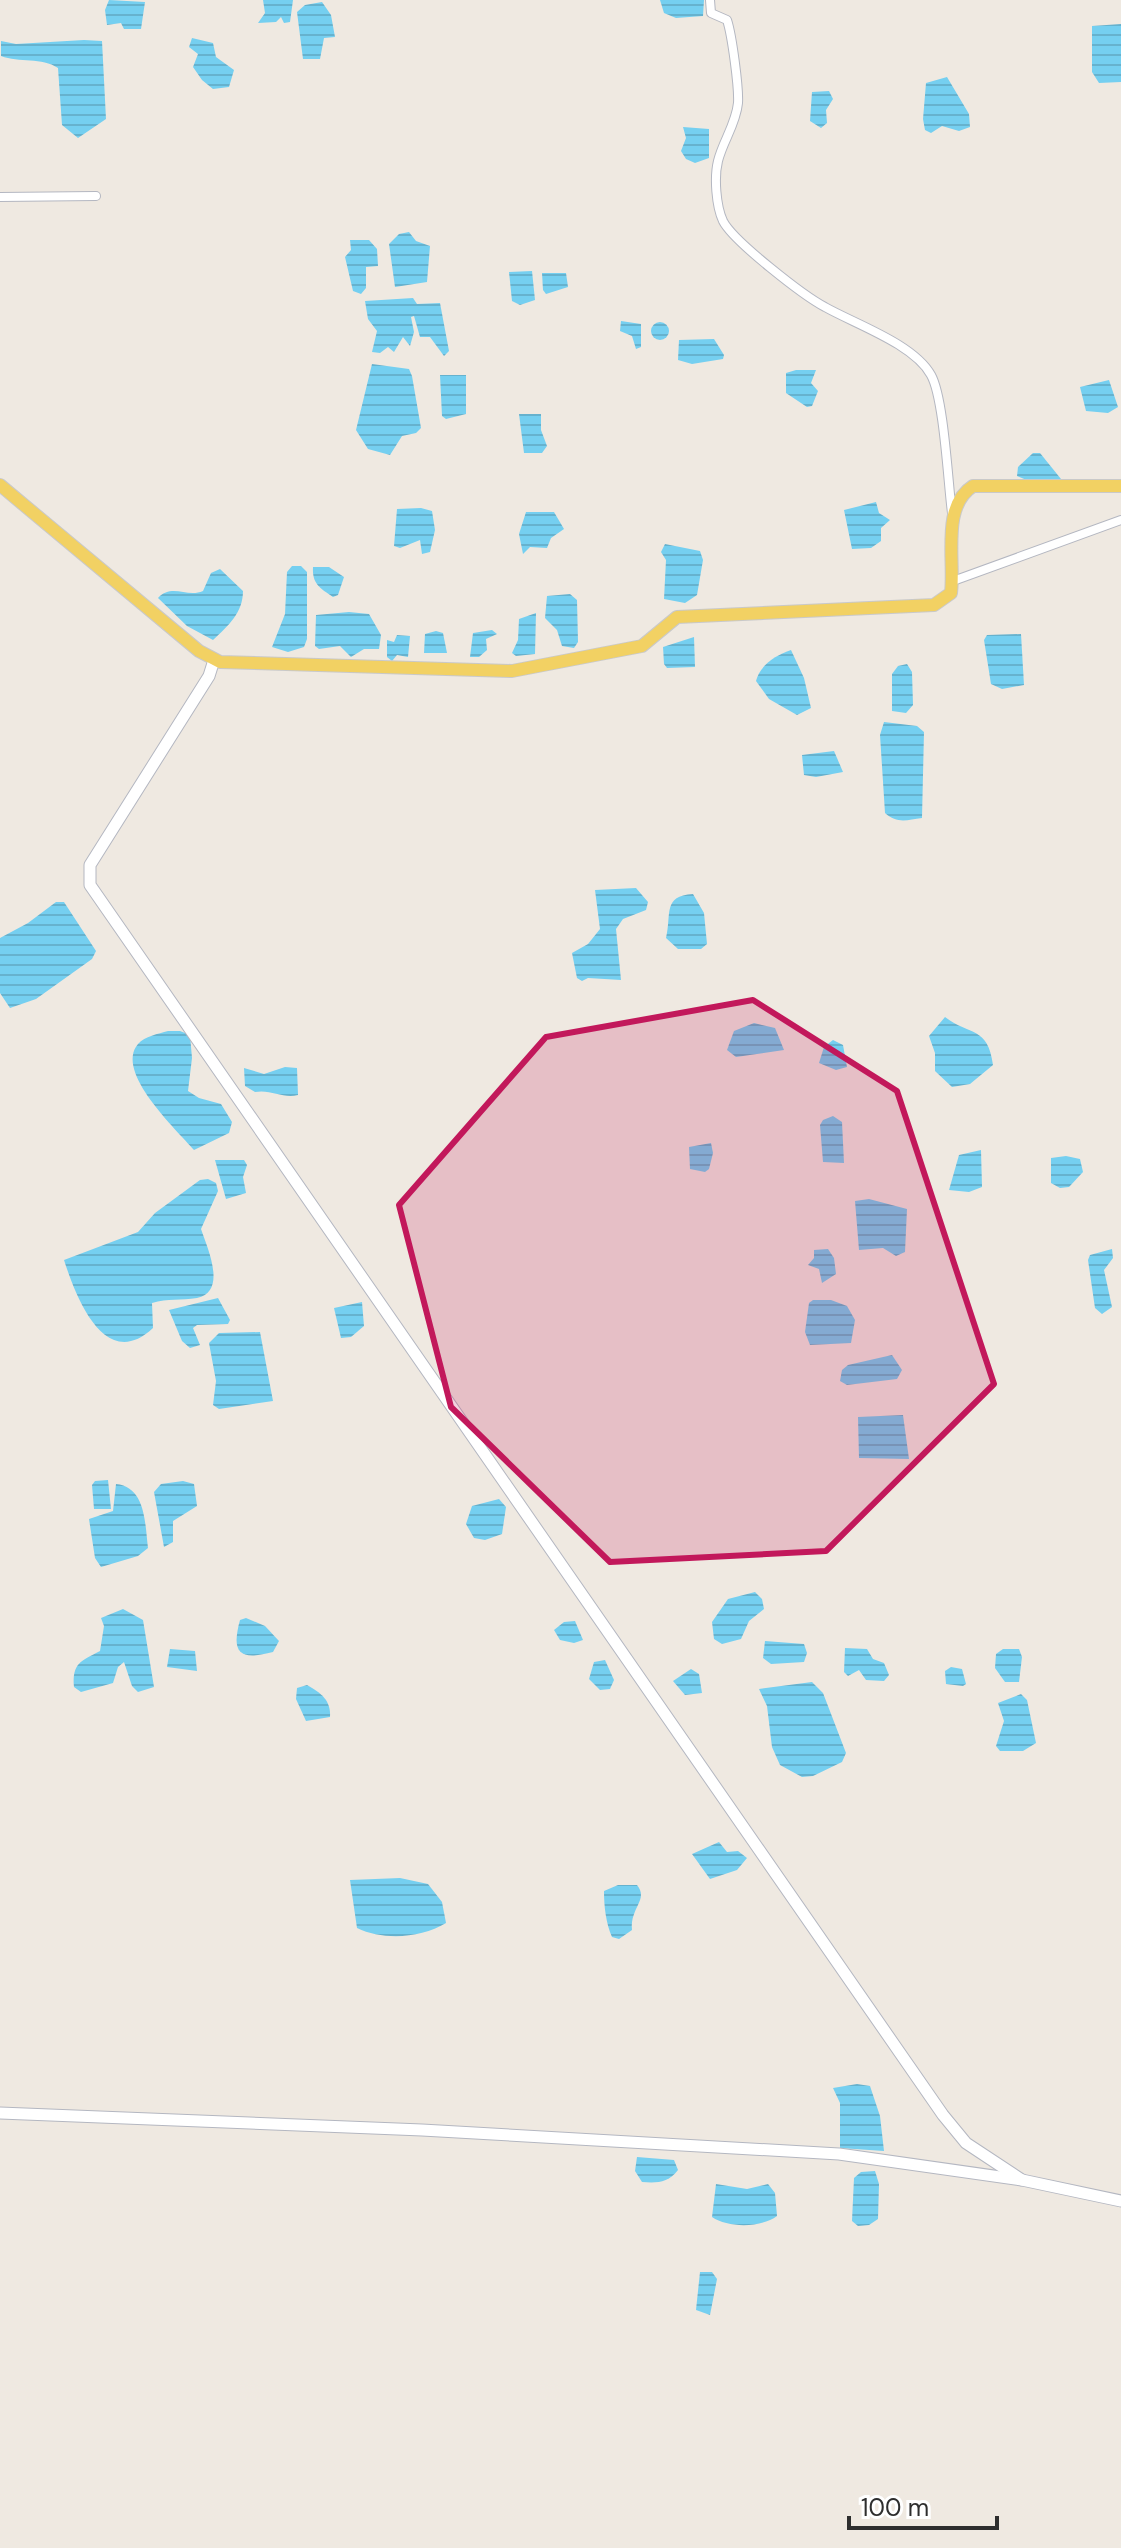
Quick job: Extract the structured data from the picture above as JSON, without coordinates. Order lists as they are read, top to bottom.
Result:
{
  "scale_bar": "100 m"
}
